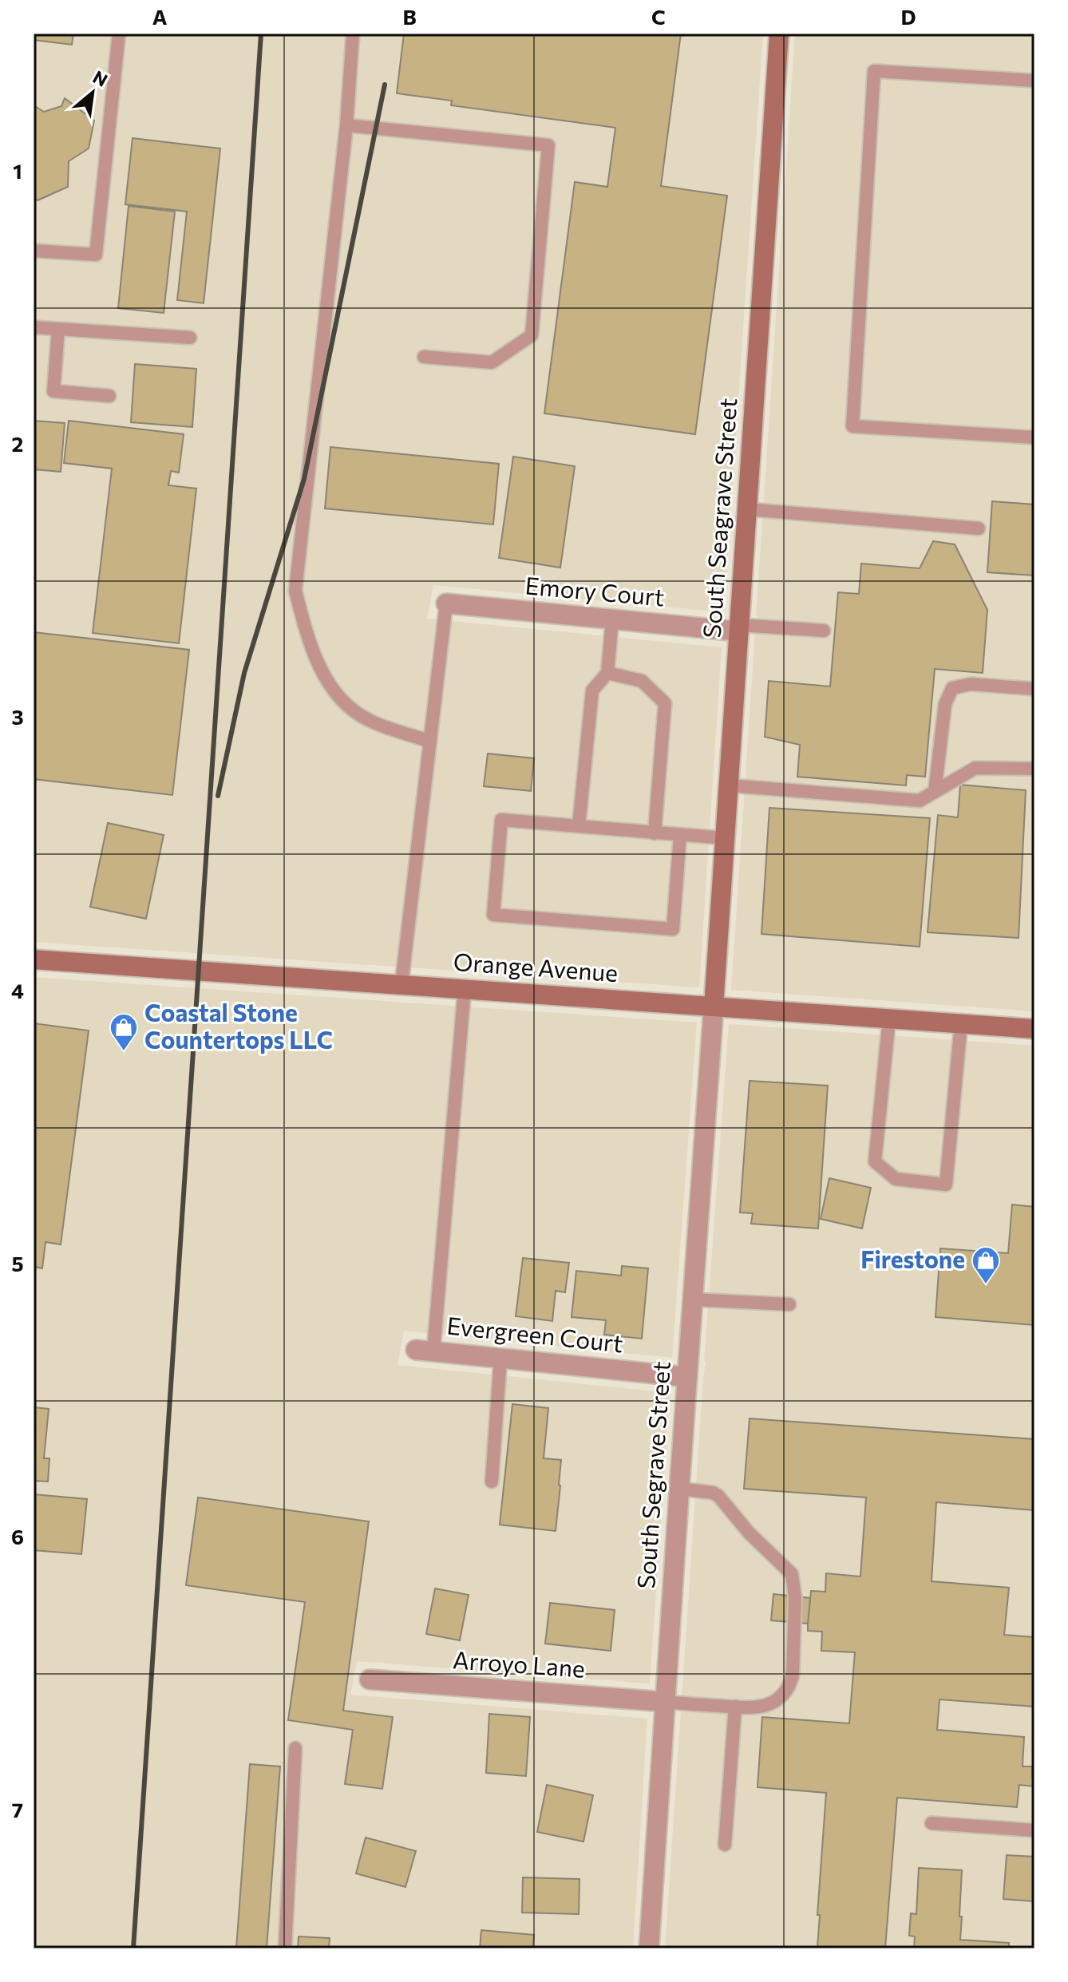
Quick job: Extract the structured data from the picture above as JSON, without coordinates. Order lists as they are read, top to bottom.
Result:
{
  "streets": {
    "street": [
      "South Seagrave Street",
      "Emory Court",
      "Orange Avenue",
      "Evergreen Court",
      "South Segrave Street",
      "Arroyo Lane"
    ]
  },
  "crossings": [
    ["South Seagrave Street", "Emory Court"],
    ["South Seagrave Street", "Orange Avenue"],
    ["South Seagrave Street", "South Segrave Street"],
    ["Orange Avenue", "South Segrave Street"],
    ["Evergreen Court", "South Segrave Street"],
    ["South Segrave Street", "Arroyo Lane"]
  ],
  "places": {
    "shop": ["Coastal Stone Countertops LLC", "Firestone"]
  },
  "north": "top right",
  "grid": {
    "columns": [
      "A",
      "B",
      "C",
      "D"
    ],
    "rows": [
      "1",
      "2",
      "3",
      "4",
      "5",
      "6",
      "7"
    ]
  }
}
